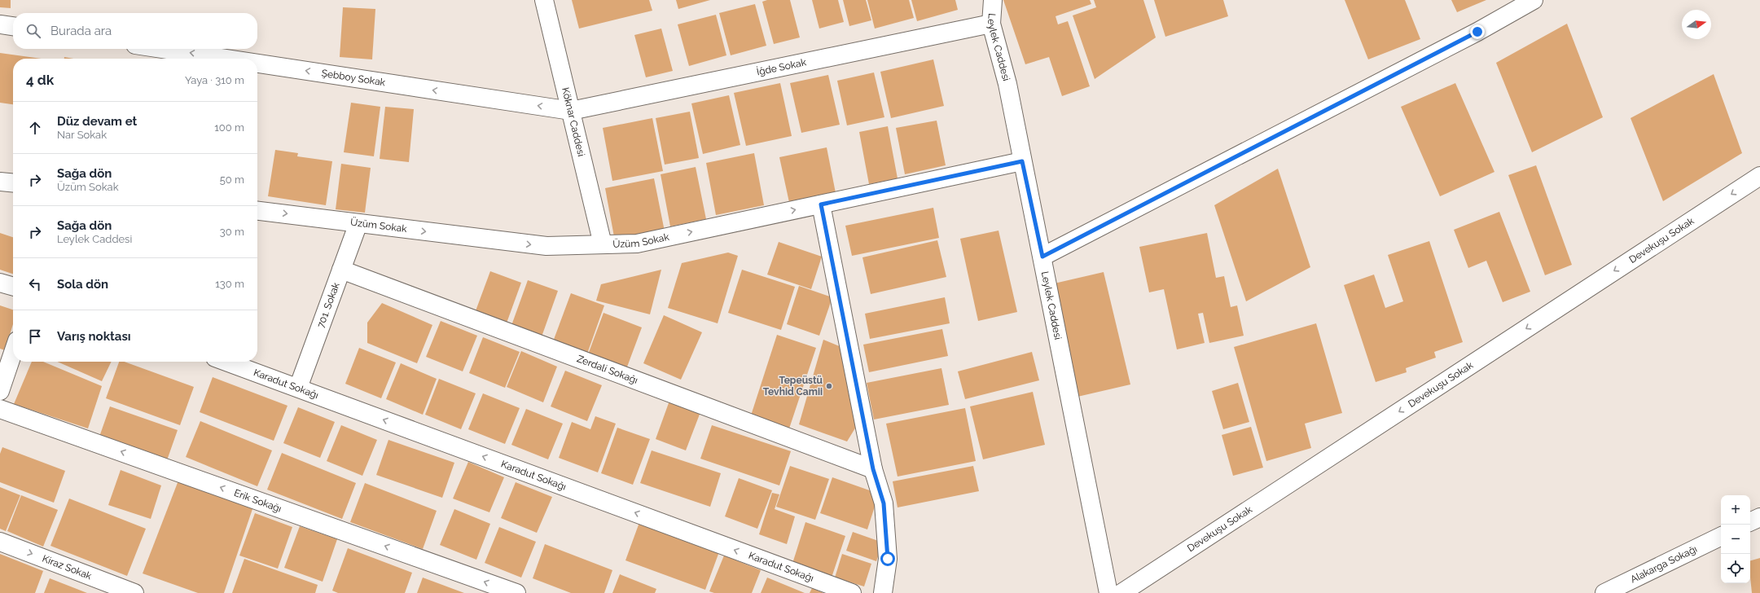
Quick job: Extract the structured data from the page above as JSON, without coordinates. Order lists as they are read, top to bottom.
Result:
{
  "streets": {
    "street": [
      "Leylek Caddesi",
      "İğde Sokak",
      "Şebboy Sokak",
      "Köknar Caddesi",
      "Üzüm Sokak",
      "Devekuşu Sokak",
      "701. Sokak",
      "Zerdali Sokağı",
      "Karadut Sokağı",
      "Erik Sokağı",
      "Alakarga Sokağı",
      "Kiraz Sokak"
    ]
  },
  "crossings": [
    ["Leylek Caddesi", "İğde Sokak"],
    ["Leylek Caddesi", "Üzüm Sokak"],
    ["İğde Sokak", "Şebboy Sokak"],
    ["İğde Sokak", "Köknar Caddesi"],
    ["Şebboy Sokak", "Köknar Caddesi"],
    ["Köknar Caddesi", "Üzüm Sokak"],
    ["Üzüm Sokak", "701. Sokak"],
    ["701. Sokak", "Zerdali Sokağı"],
    ["701. Sokak", "Karadut Sokağı"]
  ],
  "one_way": [
    "Şebboy Sokak",
    "Üzüm Sokak",
    "Devekuşu Sokak",
    "Karadut Sokağı",
    "Erik Sokağı",
    "Kiraz Sokak"
  ],
  "places": ["Tepeüstü Tevhid Camii"],
  "north": "right",
  "page": {
    "search": "Burada ara",
    "heading": ["4 dk", "Yaya · 310 m"],
    "list": [
      ["Düz devam et", "Nar Sokak", "100 m"],
      ["Sağa dön", "Üzüm Sokak", "50 m"],
      ["Sağa dön", "Leylek Caddesi", "30 m"],
      ["Sola dön", "130 m"],
      "Varış noktası"
    ],
    "map_buttons": ["+", "−"]
  }
}
